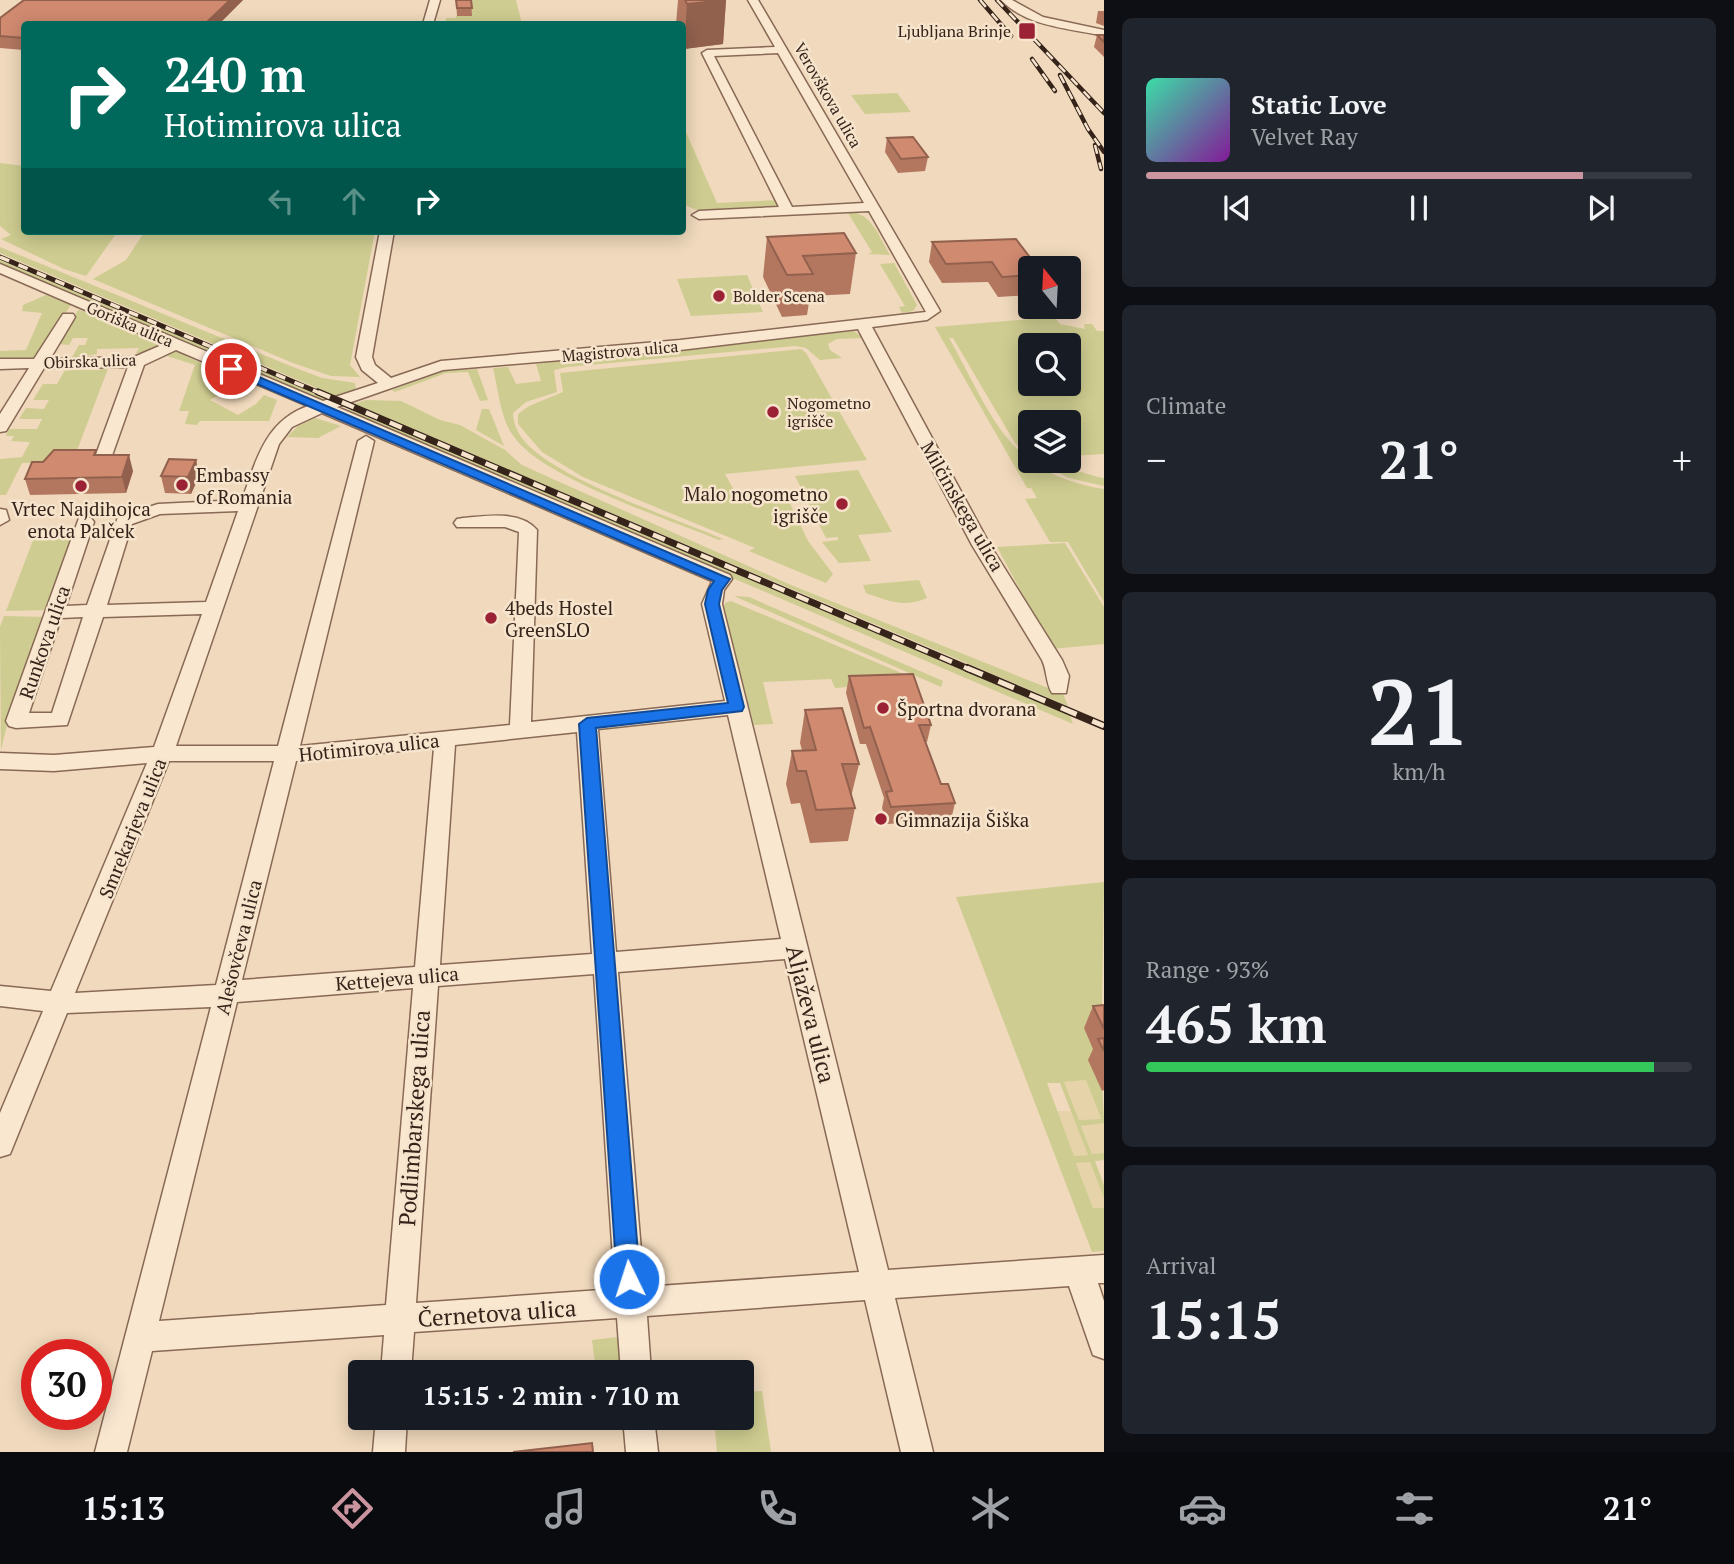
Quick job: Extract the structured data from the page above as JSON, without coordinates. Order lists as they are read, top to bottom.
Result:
{
  "streets": {
    "street": [
      "Verovškova ulica",
      "Goriška ulica",
      "Magistrova ulica",
      "Obirska ulica",
      "Milčinskega ulica",
      "Runkova ulica",
      "Hotimirova ulica",
      "Smrekarjeva ulica",
      "Alešovčeva ulica",
      "Kettejeva ulica",
      "Aljaževa ulica",
      "Podlimbarskega ulica",
      "Černetova ulica"
    ]
  },
  "crossings": [
    ["Verovškova ulica", "Magistrova ulica"],
    ["Goriška ulica", "Magistrova ulica"],
    ["Goriška ulica", "Obirska ulica"],
    ["Goriška ulica", "Smrekarjeva ulica"],
    ["Goriška ulica", "Aljaževa ulica"],
    ["Magistrova ulica", "Milčinskega ulica"],
    ["Magistrova ulica", "Smrekarjeva ulica"],
    ["Hotimirova ulica", "Smrekarjeva ulica"],
    ["Hotimirova ulica", "Alešovčeva ulica"],
    ["Hotimirova ulica", "Aljaževa ulica"],
    ["Hotimirova ulica", "Podlimbarskega ulica"],
    ["Smrekarjeva ulica", "Kettejeva ulica"],
    ["Alešovčeva ulica", "Kettejeva ulica"],
    ["Alešovčeva ulica", "Černetova ulica"],
    ["Kettejeva ulica", "Aljaževa ulica"],
    ["Kettejeva ulica", "Podlimbarskega ulica"],
    ["Aljaževa ulica", "Černetova ulica"],
    ["Podlimbarskega ulica", "Černetova ulica"]
  ],
  "places": {
    "transit": ["Ljubljana Brinje"],
    "other": [
      "Bolder Scena",
      "Nogometno igrišče",
      "Embassy of Romania",
      "Vrtec Najdihojca enota Palček",
      "Malo nogometno igrišče",
      "4beds Hostel GreenSLO",
      "Športna dvorana",
      "Gimnazija Šiška"
    ]
  },
  "north": "top",
  "page": {
    "turn": ["240 m", "Hotimirova ulica"],
    "song": ["Static Love", "Velvet Ray"],
    "tile": [
      "Climate",
      ["21", "km/h"],
      ["Range · 93%", "465 km"],
      ["Arrival", "15:15"]
    ],
    "heat": ["−", "21°", "+"],
    "limit": "30",
    "trip": "15:15 · 2 min · 710 m",
    "tabs": ["15:13", "21°"]
  }
}
